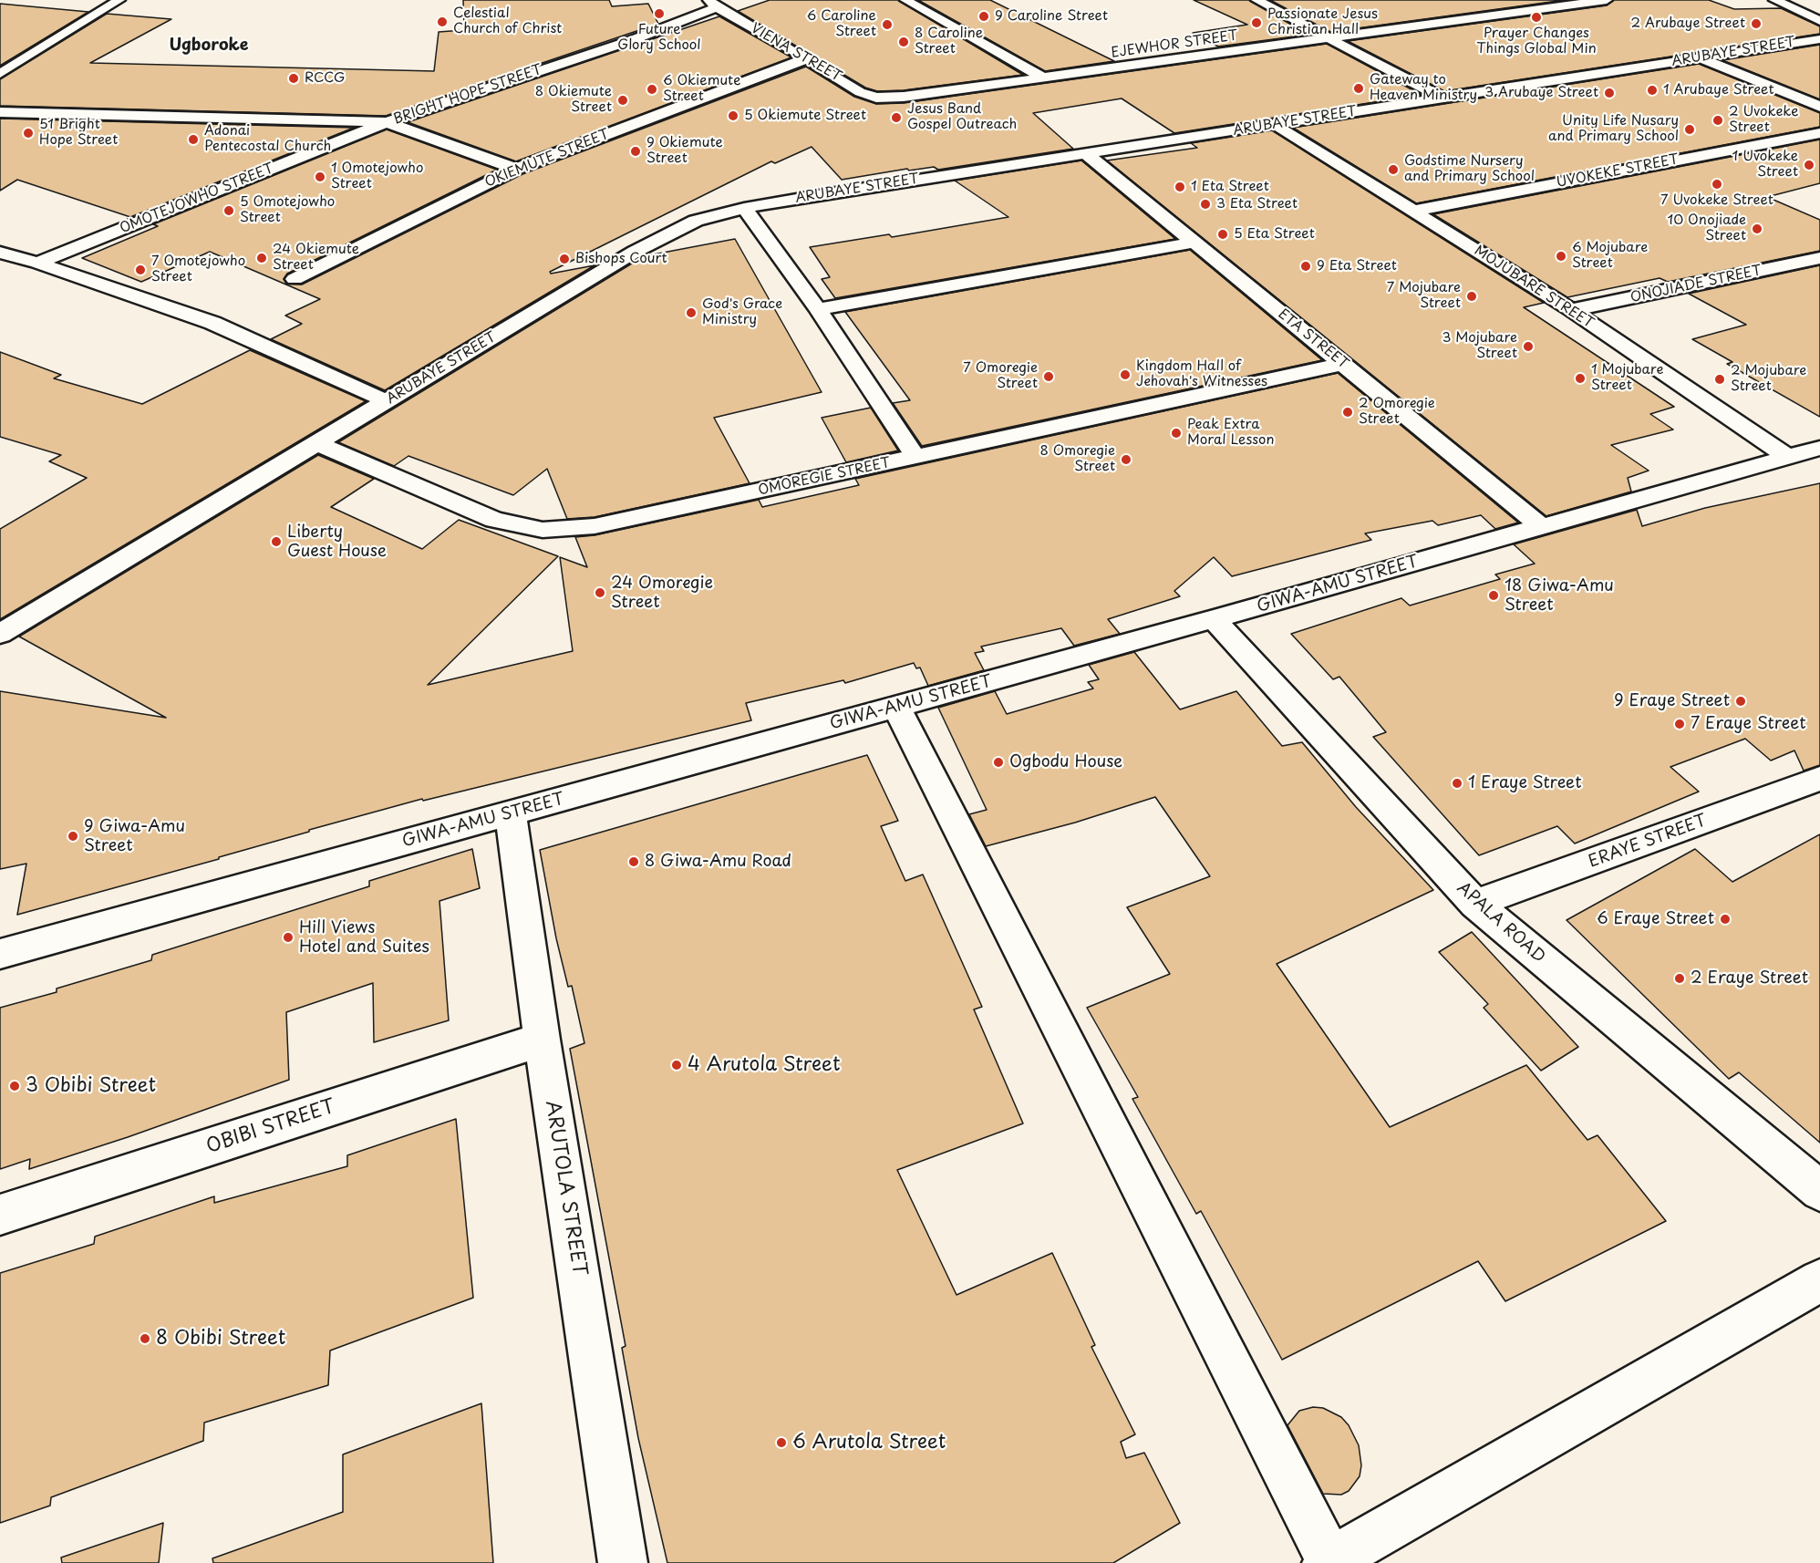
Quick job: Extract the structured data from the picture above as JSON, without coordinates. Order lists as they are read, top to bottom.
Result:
{
  "streets": {
    "street": [
      "EJEWHOR STREET",
      "ARUBAYE STREET",
      "VIENA STREET",
      "BRIGHT HOPE STREET",
      "OKIEMUTE STREET",
      "UVOKEKE STREET",
      "OMOTEJOWHO STREET",
      "ONOJIADE STREET",
      "MOJUBARE STREET",
      "ETA STREET",
      "OMOREGIE STREET",
      "GIWA-AMU STREET",
      "ERAYE STREET",
      "APALA ROAD",
      "OBIBI STREET",
      "ARUTOLA STREET"
    ]
  },
  "crossings": [
    ["EJEWHOR STREET", "VIENA STREET"],
    ["ARUBAYE STREET", "MOJUBARE STREET"],
    ["ARUBAYE STREET", "ETA STREET"],
    ["ARUBAYE STREET", "OMOREGIE STREET"],
    ["VIENA STREET", "BRIGHT HOPE STREET"],
    ["VIENA STREET", "OKIEMUTE STREET"],
    ["BRIGHT HOPE STREET", "OMOTEJOWHO STREET"],
    ["UVOKEKE STREET", "MOJUBARE STREET"],
    ["ONOJIADE STREET", "MOJUBARE STREET"],
    ["MOJUBARE STREET", "GIWA-AMU STREET"],
    ["ETA STREET", "OMOREGIE STREET"],
    ["ETA STREET", "GIWA-AMU STREET"],
    ["GIWA-AMU STREET", "APALA ROAD"],
    ["GIWA-AMU STREET", "ARUTOLA STREET"],
    ["ERAYE STREET", "APALA ROAD"],
    ["OBIBI STREET", "ARUTOLA STREET"]
  ],
  "districts": ["Ugboroke"],
  "places": [
    "Future Glory School",
    "9 Caroline Street",
    "Prayer Changes Things Global Min",
    "Celestial Church of Christ",
    "Passionate Jesus Christian Hall",
    "2 Arubaye Street",
    "6 Caroline Street",
    "8 Caroline Street",
    "RCCG",
    "Gateway to Heaven Ministry",
    "6 Okiemute Street",
    "1 Arubaye Street",
    "3 Arubaye Street",
    "8 Okiemute Street",
    "5 Okiemute Street",
    "Jesus Band Gospel Outreach",
    "2 Uvokeke Street",
    "Unity Life Nusary and Primary School",
    "51 Bright Hope Street",
    "Adonai Pentecostal Church",
    "9 Okiemute Street",
    "1 Uvokeke Street",
    "Godstime Nursery and Primary School",
    "1 Omotejowho Street",
    "7 Uvokeke Street",
    "1 Eta Street",
    "3 Eta Street",
    "5 Omotejowho Street",
    "10 Onojiade Street",
    "5 Eta Street",
    "6 Mojubare Street",
    "24 Okiemute Street",
    "Bishops Court",
    "9 Eta Street",
    "7 Omotejowho Street",
    "7 Mojubare Street",
    "God's Grace Ministry",
    "3 Mojubare Street",
    "Kingdom Hall of Jehovah's Witnesses",
    "7 Omoregie Street",
    "1 Mojubare Street",
    "2 Mojubare Street",
    "2 Omoregie Street",
    "Peak Extra Moral Lesson",
    "8 Omoregie Street",
    "Liberty Guest House",
    "24 Omoregie Street",
    "18 Giwa-Amu Street",
    "9 Eraye Street",
    "7 Eraye Street",
    "Ogbodu House",
    "1 Eraye Street",
    "9 Giwa-Amu Street",
    "8 Giwa-Amu Road",
    "6 Eraye Street",
    "Hill Views Hotel and Suites",
    "2 Eraye Street",
    "4 Arutola Street",
    "3 Obibi Street",
    "8 Obibi Street",
    "6 Arutola Street"
  ]
}
